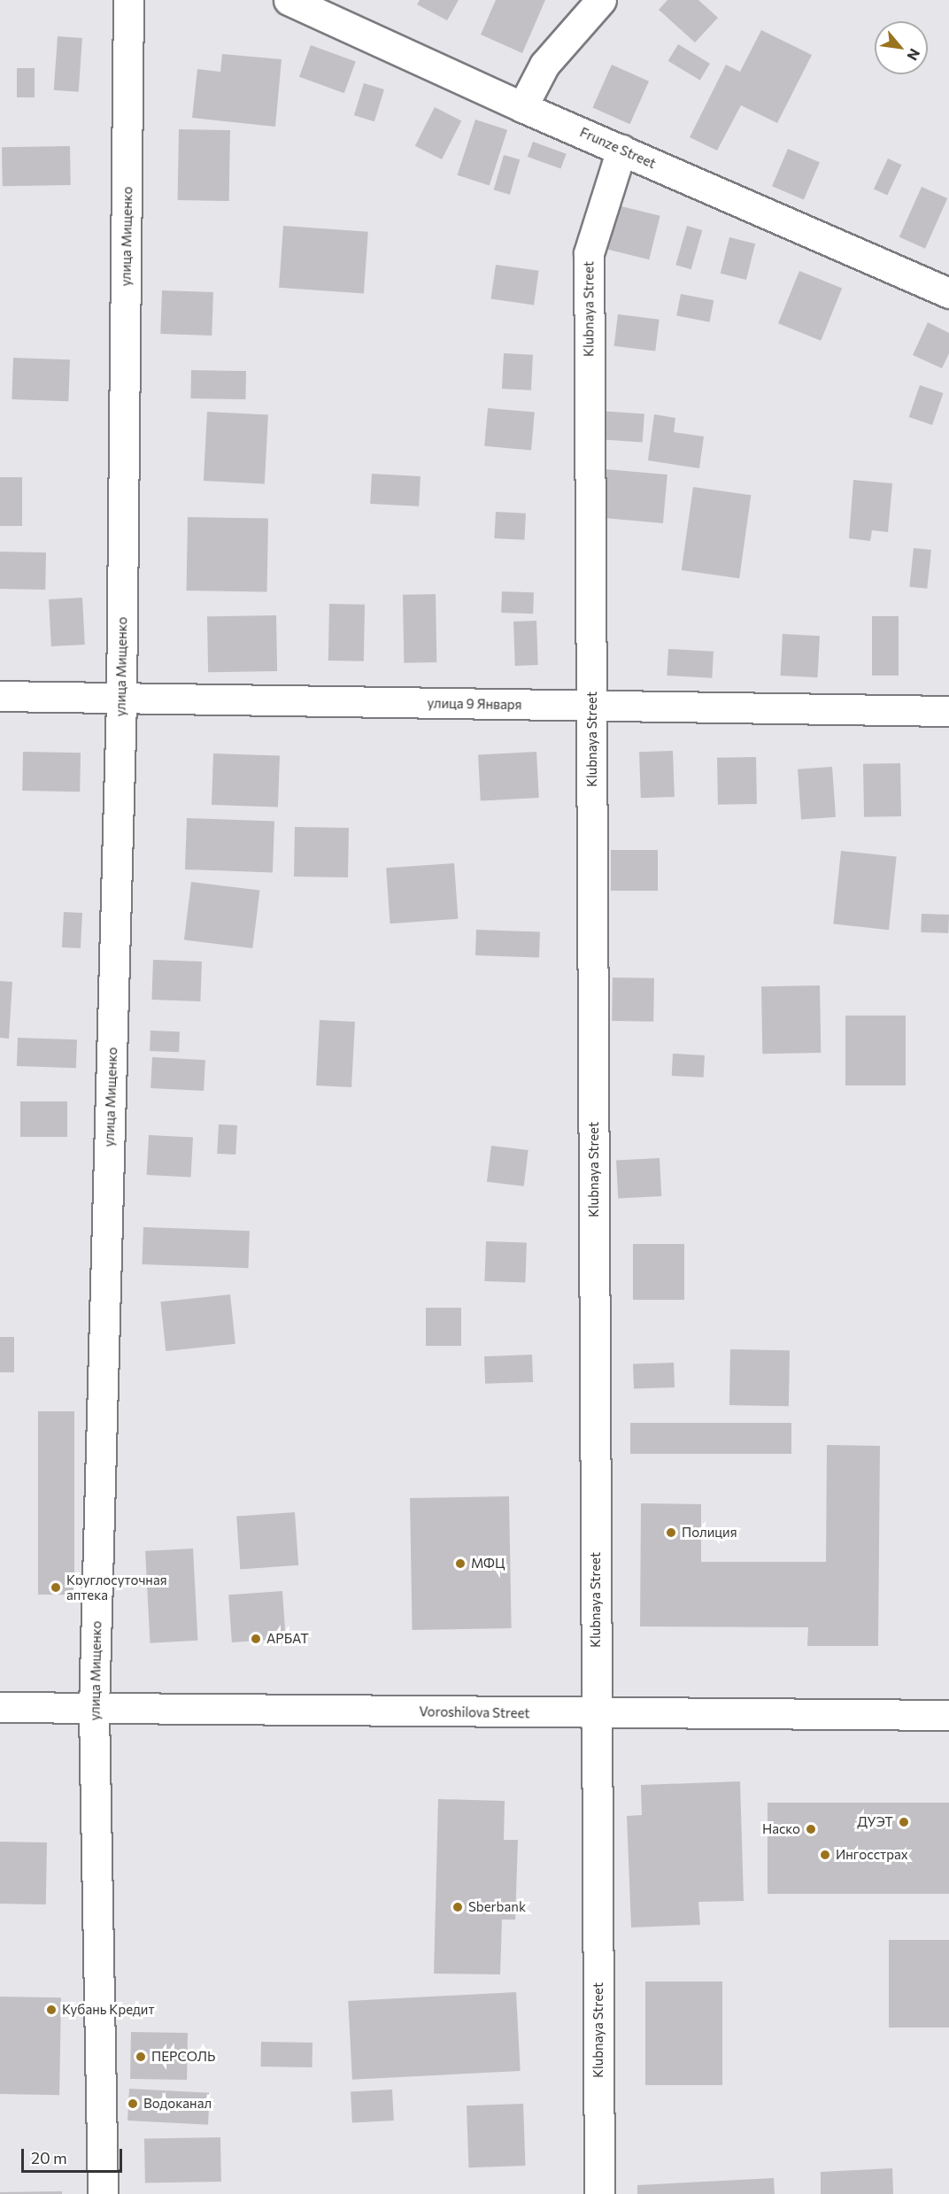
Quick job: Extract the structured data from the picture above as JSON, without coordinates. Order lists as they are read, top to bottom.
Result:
{
  "streets": {
    "street": [
      "Frunze Street",
      "улица Мищенко",
      "Klubnaya Street",
      "улица 9 Января",
      "Voroshilova Street"
    ]
  },
  "crossings": [
    ["Frunze Street", "Klubnaya Street"],
    ["улица Мищенко", "улица 9 Января"],
    ["улица Мищенко", "Voroshilova Street"],
    ["Klubnaya Street", "улица 9 Января"],
    ["Klubnaya Street", "Voroshilova Street"]
  ],
  "places": [
    "Полиция",
    "МФЦ",
    "Круглосуточная аптека",
    "АРБАТ",
    "ДУЭТ",
    "Наско",
    "Ингосстрах",
    "Sberbank",
    "Кубань Кредит",
    "ПЕРСОЛЬ",
    "Водоканал"
  ],
  "scale_bar": "20 m",
  "north": "bottom right"
}
